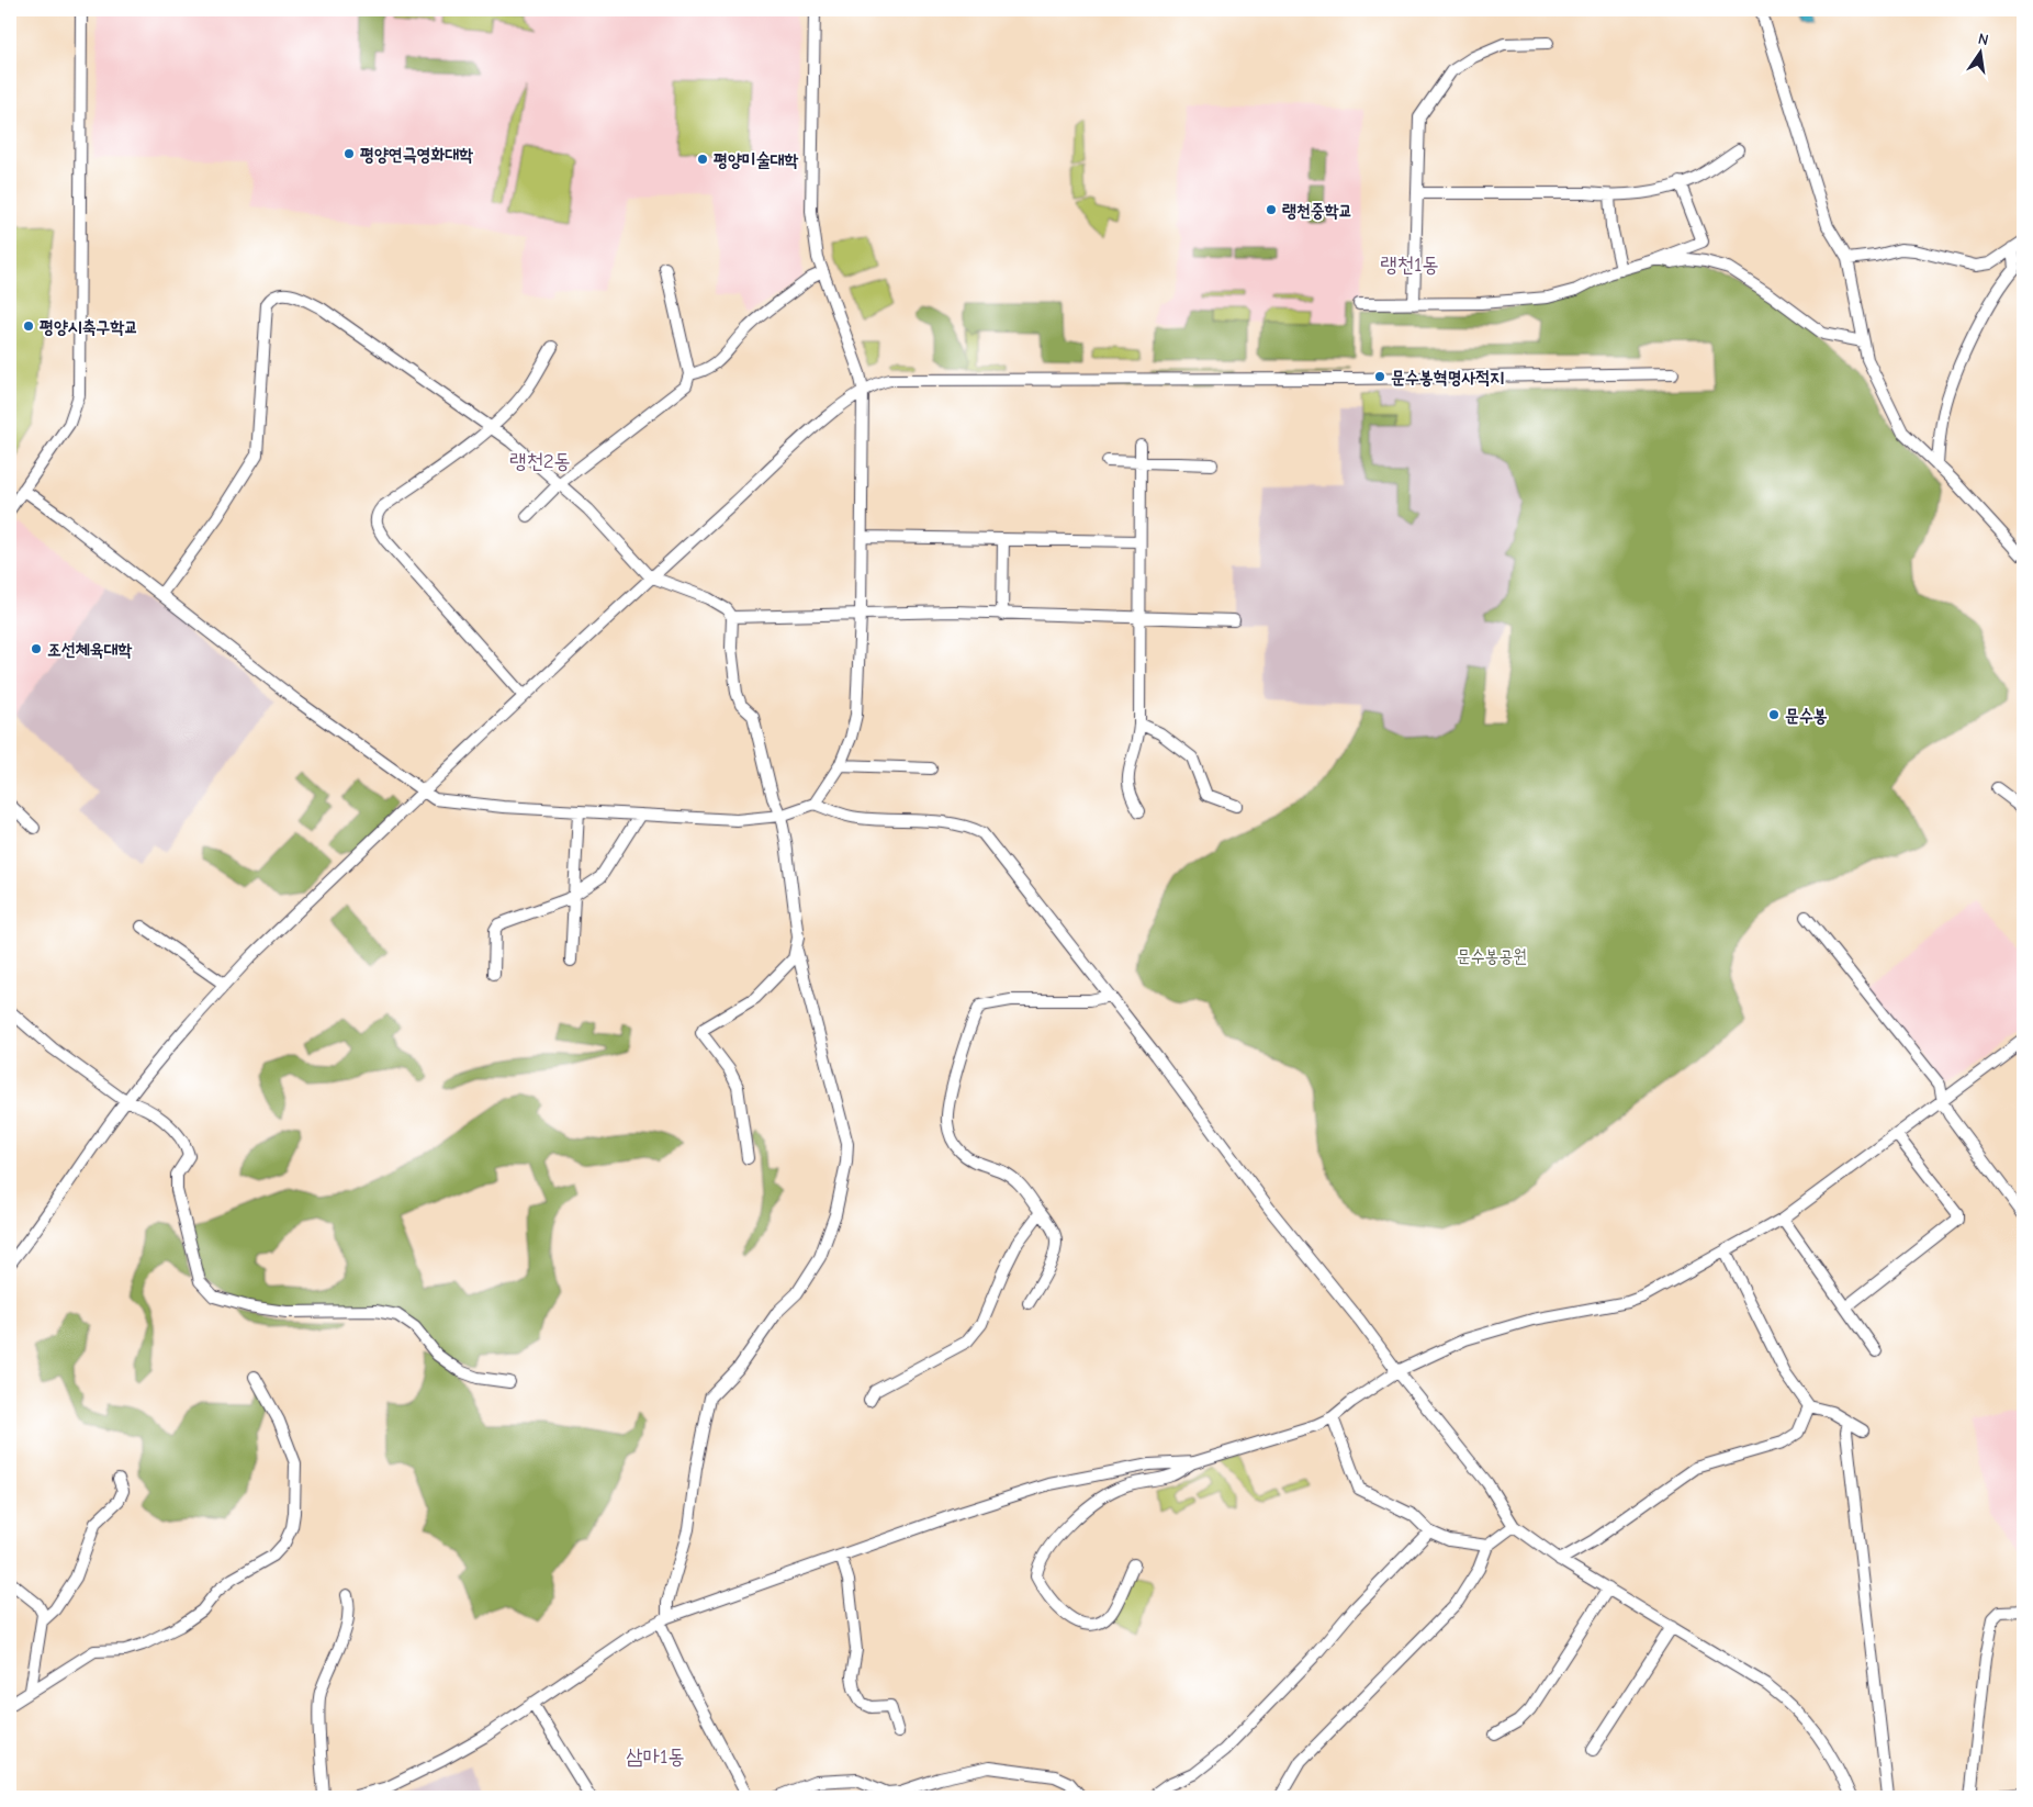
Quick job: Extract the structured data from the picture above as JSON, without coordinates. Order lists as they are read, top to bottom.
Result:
{
  "districts": ["랭천1동", "랭천2동", "삼마1동"],
  "parks": ["문수봉공원"],
  "places": [
    "평양연극영화대학",
    "평양미술대학",
    "랭천중학교",
    "평양시축구학교",
    "문수봉혁명사적지",
    "조선체육대학",
    "문수봉"
  ],
  "north": "top"
}
